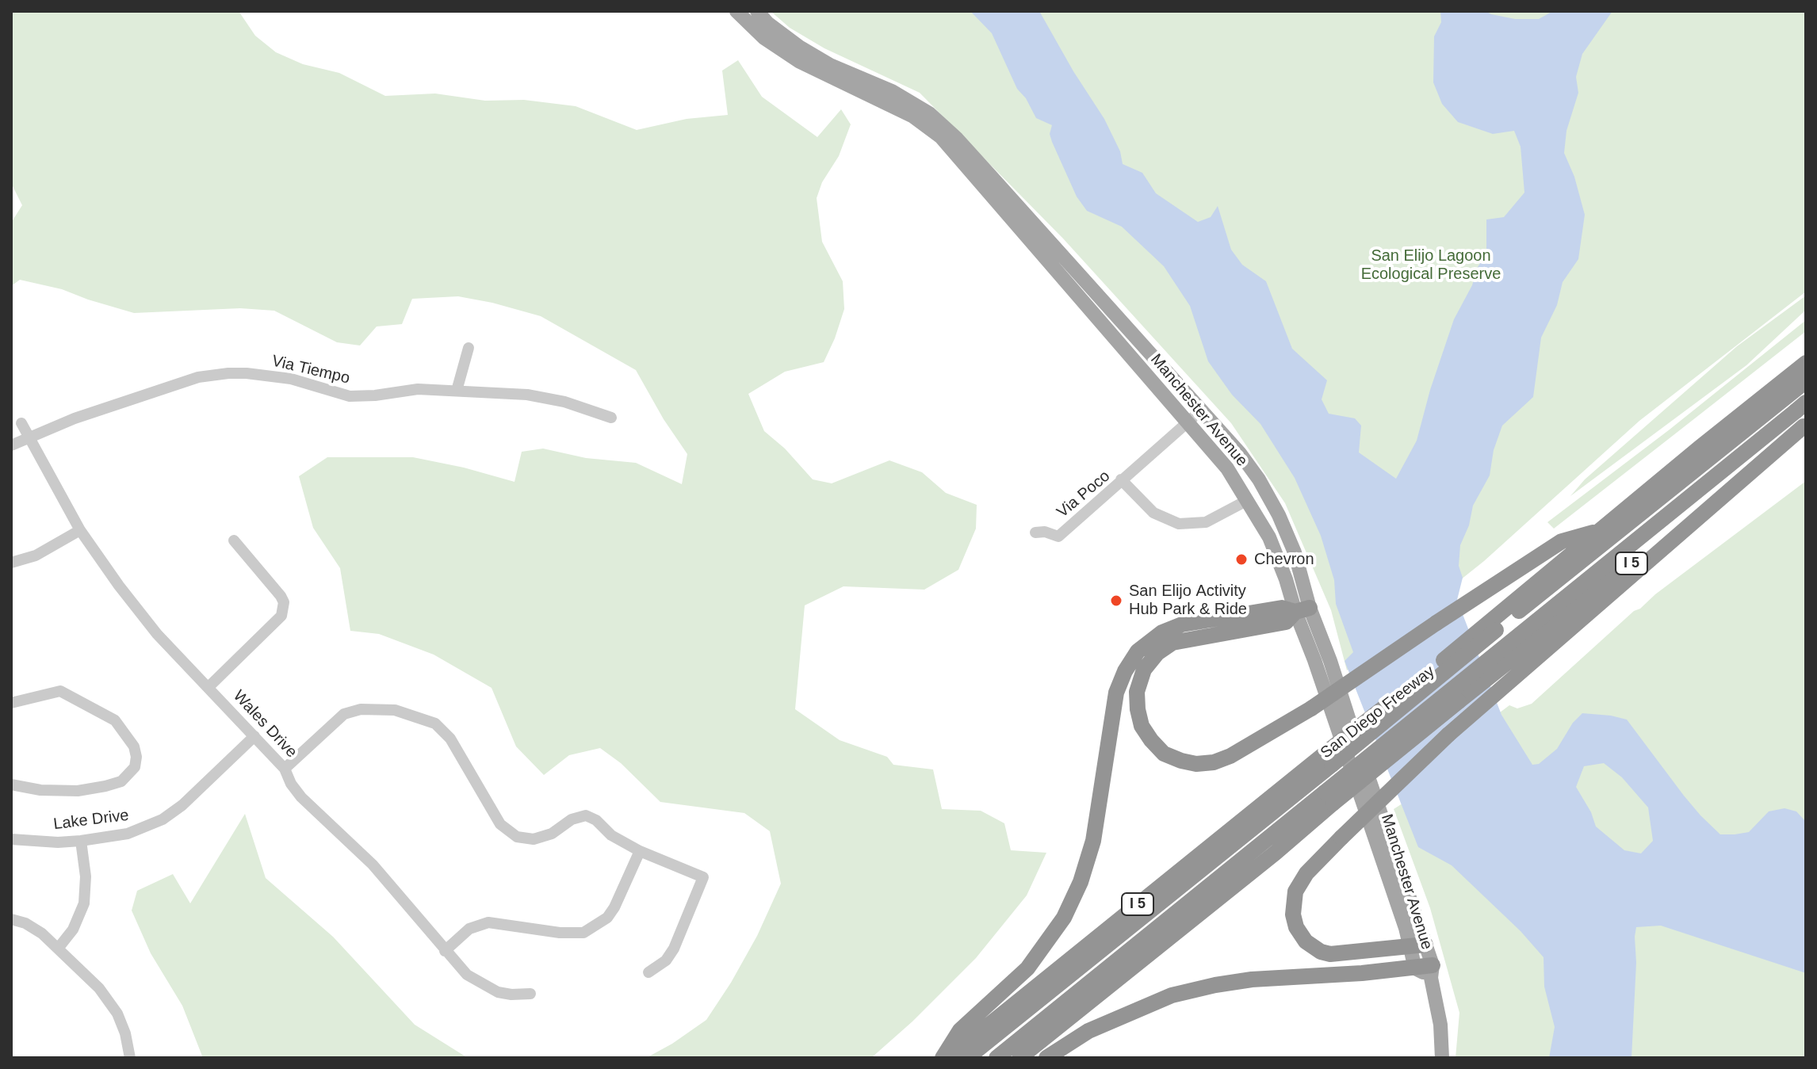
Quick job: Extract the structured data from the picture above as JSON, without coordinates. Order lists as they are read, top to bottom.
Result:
{
  "streets": {
    "highway": ["I 5", "San Diego Freeway"],
    "main road": ["Manchester Avenue"],
    "street": [
      "Via Tiempo",
      "Via Poco",
      "Wales Drive",
      "Lake Drive"
    ]
  },
  "crossings": [
    ["Via Tiempo", "Wales Drive"],
    ["Manchester Avenue", "Via Poco"],
    ["Wales Drive", "Lake Drive"]
  ],
  "parks": ["San Elijo Lagoon Ecological Preserve"],
  "places": ["Chevron", "San Elijo Activity Hub Park & Ride"]
}
